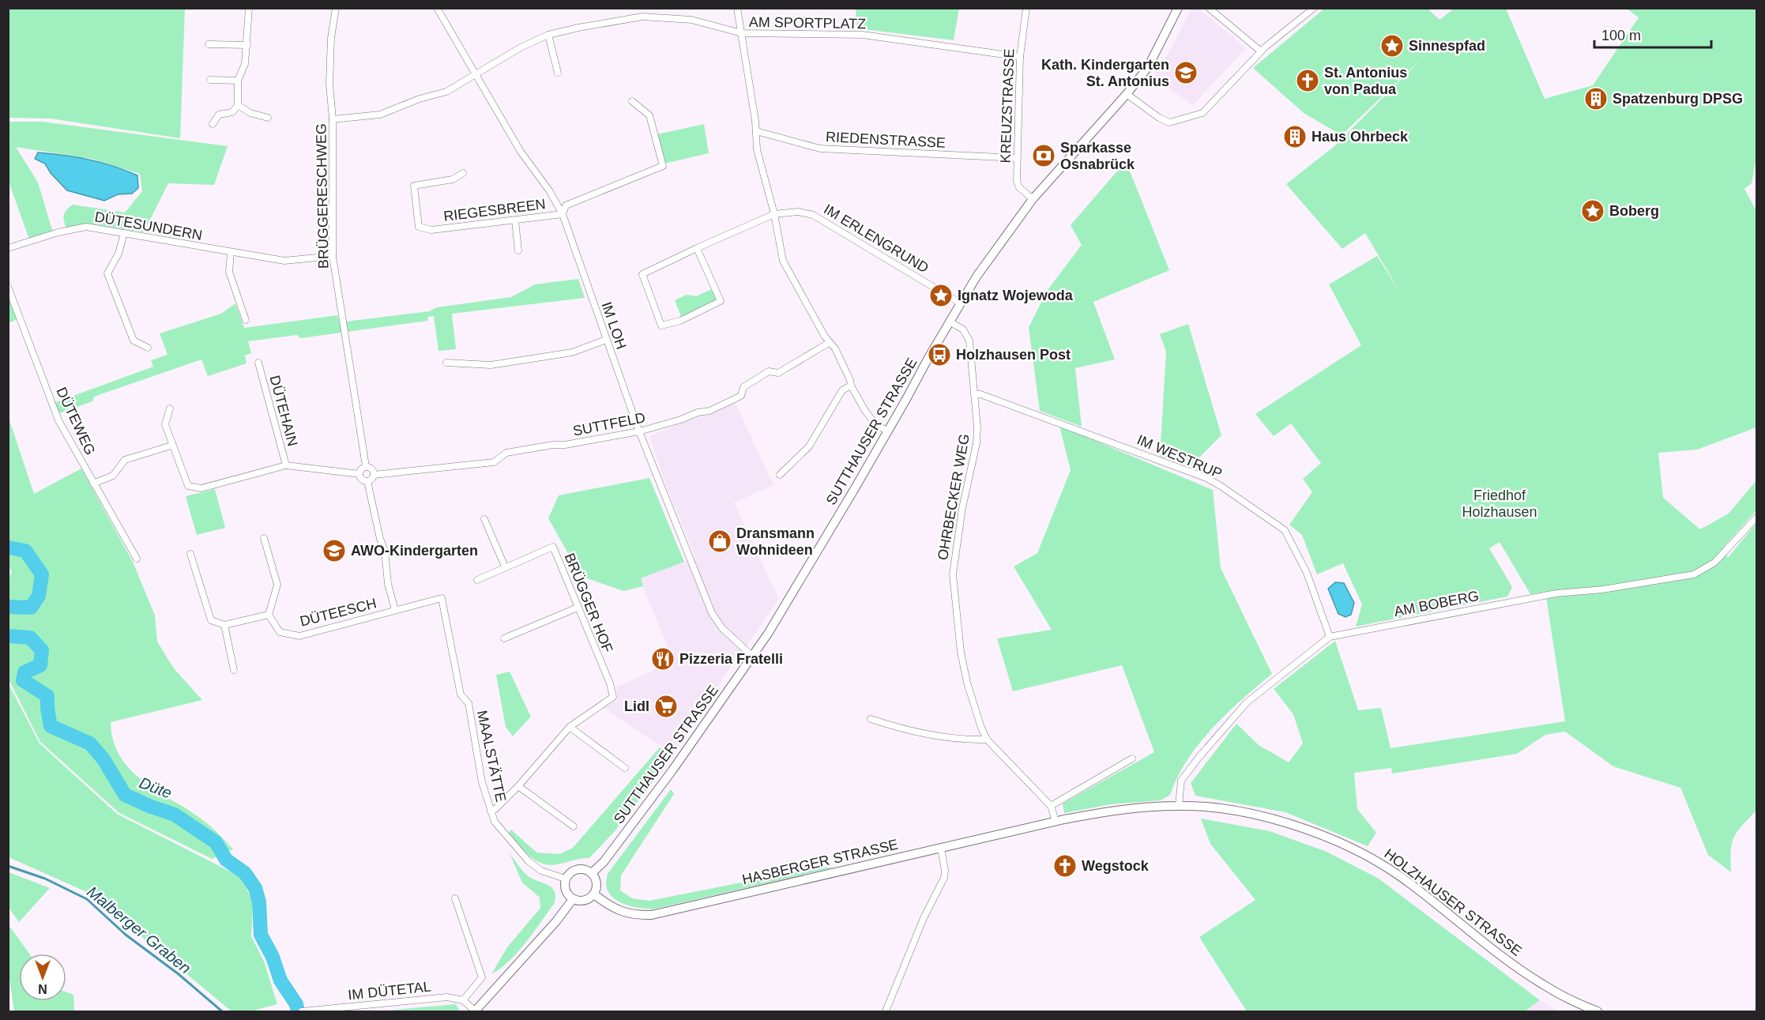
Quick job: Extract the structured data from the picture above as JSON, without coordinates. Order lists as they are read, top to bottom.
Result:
{
  "streets": {
    "street": [
      "AM SPORTPLATZ",
      "KREUZSTRASSE",
      "RIEDENSTRASSE",
      "BRÜGGERESCHWEG",
      "RIEGESBREEN",
      "DÜTESUNDERN",
      "IM ERLENGRUND",
      "IM LOH",
      "DÜTEHAIN",
      "DÜTEWEG",
      "SUTTFELD",
      "SUTTHAUSER STRASSE",
      "IM WESTRUP",
      "OHRBECKER WEG",
      "BRÜGGER HOF",
      "AM BOBERG",
      "DÜTEESCH",
      "MAALSTÄTTE",
      "HASBERGER STRASSE",
      "HOLZHAUSER STRASSE",
      "IM DÜTETAL"
    ]
  },
  "crossings": [
    ["AM SPORTPLATZ", "KREUZSTRASSE"],
    ["AM SPORTPLATZ", "BRÜGGERESCHWEG"],
    ["AM SPORTPLATZ", "IM LOH"],
    ["KREUZSTRASSE", "RIEDENSTRASSE"],
    ["KREUZSTRASSE", "SUTTHAUSER STRASSE"],
    ["BRÜGGERESCHWEG", "DÜTESUNDERN"],
    ["BRÜGGERESCHWEG", "SUTTFELD"],
    ["RIEGESBREEN", "IM LOH"],
    ["IM ERLENGRUND", "SUTTHAUSER STRASSE"],
    ["IM LOH", "SUTTFELD"],
    ["IM LOH", "SUTTHAUSER STRASSE"],
    ["SUTTHAUSER STRASSE", "OHRBECKER WEG"],
    ["SUTTHAUSER STRASSE", "MAALSTÄTTE"],
    ["SUTTHAUSER STRASSE", "HASBERGER STRASSE"],
    ["IM WESTRUP", "OHRBECKER WEG"],
    ["IM WESTRUP", "AM BOBERG"],
    ["OHRBECKER WEG", "HASBERGER STRASSE"],
    ["OHRBECKER WEG", "HOLZHAUSER STRASSE"],
    ["BRÜGGER HOF", "MAALSTÄTTE"],
    ["AM BOBERG", "HOLZHAUSER STRASSE"],
    ["DÜTEESCH", "MAALSTÄTTE"],
    ["MAALSTÄTTE", "HASBERGER STRASSE"],
    ["HASBERGER STRASSE", "HOLZHAUSER STRASSE"]
  ],
  "water": ["Düte", "Malberger Graben"],
  "parks": ["Friedhof Holzhausen"],
  "places": {
    "place": ["Sinnespfad", "Boberg", "Ignatz Wojewoda"],
    "school or university": ["Kath. Kindergarten St. Antonius", "AWO-Kindergarten"],
    "church": ["St. Antonius von Padua", "Wegstock"],
    "building": ["Spatzenburg DPSG", "Haus Ohrbeck"],
    "bank": ["Sparkasse Osnabrück"],
    "bus stop": ["Holzhausen Post"],
    "shop": ["Dransmann Wohnideen"],
    "restaurant": ["Pizzeria Fratelli"],
    "supermarket": ["Lidl"]
  },
  "scale_bar": "100 m",
  "north": "bottom"
}
